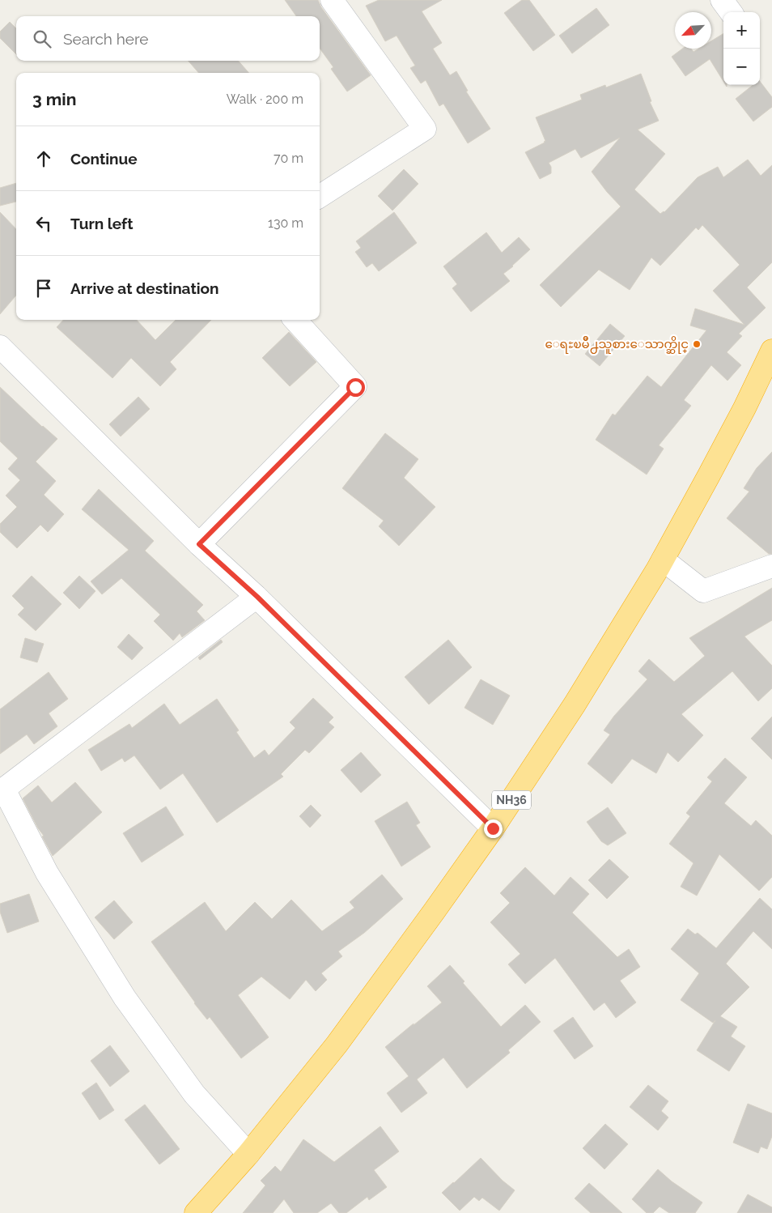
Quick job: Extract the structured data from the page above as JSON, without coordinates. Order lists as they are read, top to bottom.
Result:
{
  "streets": {
    "highway": ["NH36"]
  },
  "places": ["ေရႊၿမိဳ႕သူစားေသာက္ဆိုင္"],
  "north": "bottom left",
  "page": {
    "map_buttons": ["+", "−"],
    "search": "Search here",
    "heading": ["3 min", "Walk · 200 m"],
    "list": [
      ["Continue", "70 m"],
      ["Turn left", "130 m"],
      "Arrive at destination"
    ]
  }
}
